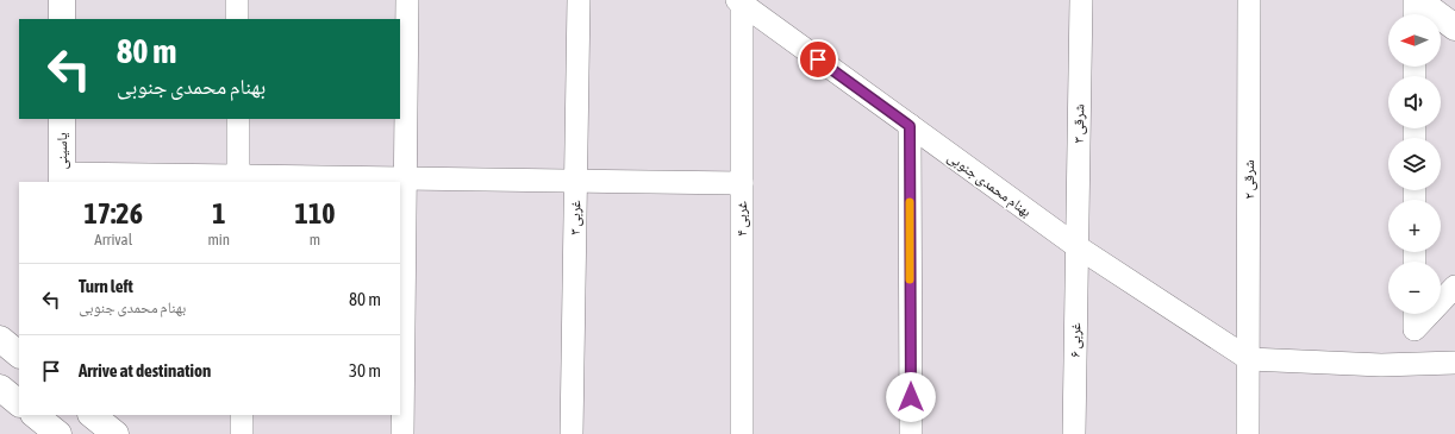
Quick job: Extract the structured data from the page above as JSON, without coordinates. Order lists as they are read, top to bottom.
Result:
{
  "streets": {
    "street": [
      "۳ شرقی",
      "یاسینی",
      "۲ شرقی",
      "بهنام محمدی جنوبی",
      "۳ غربی",
      "۴ غربی",
      "۶ غربی"
    ]
  },
  "crossings": [
    ["۳ شرقی", "بهنام محمدی جنوبی"],
    ["۳ شرقی", "۶ غربی"],
    ["۲ شرقی", "بهنام محمدی جنوبی"],
    ["بهنام محمدی جنوبی", "۴ غربی"],
    ["بهنام محمدی جنوبی", "۶ غربی"]
  ],
  "north": "left",
  "page": {
    "map_buttons": ["+", "−"],
    "turn": ["80 m", "بهنام محمدی جنوبی"],
    "eta": [
      "17:26",
      "Arrival",
      "1",
      "min",
      "110",
      "m"
    ],
    "list": [
      {
        "name": "Turn left",
        "note": "بهنام محمدی جنوبی",
        "value": "80 m"
      },
      {
        "name": "Arrive at destination",
        "value": "30 m"
      }
    ]
  }
}
